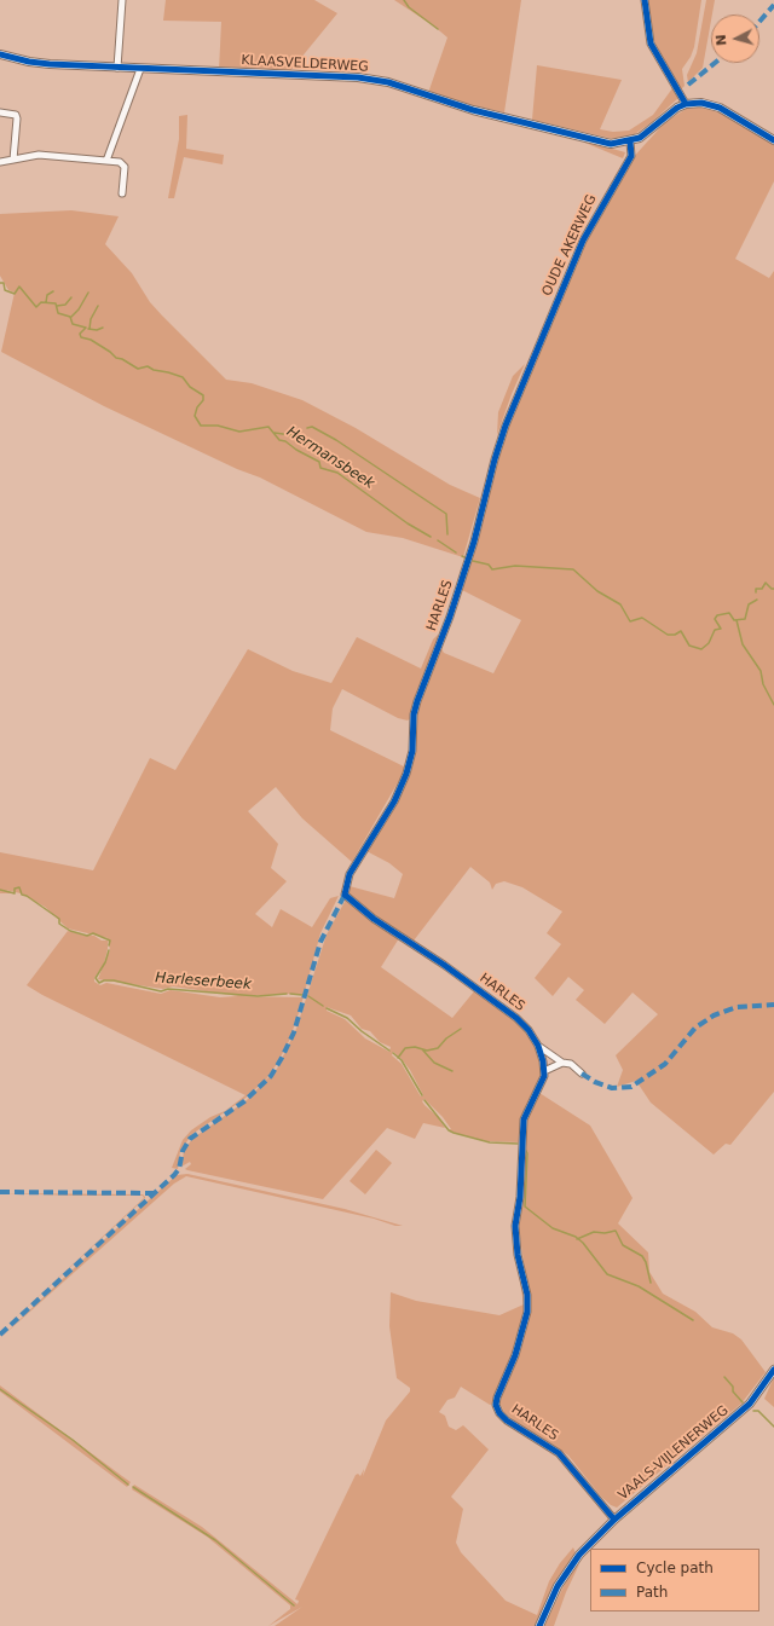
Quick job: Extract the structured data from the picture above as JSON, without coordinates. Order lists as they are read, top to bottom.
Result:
{
  "streets": {
    "street": [
      "KLAASVELDERWEG",
      "OUDE AKERWEG",
      "HARLES",
      "VAALS-VIJLENERWEG"
    ]
  },
  "crossings": [
    ["KLAASVELDERWEG", "OUDE AKERWEG"],
    ["OUDE AKERWEG", "HARLES"],
    ["HARLES", "VAALS-VIJLENERWEG"]
  ],
  "water": ["Hermansbeek", "Harleserbeek"],
  "legend": ["Cycle path", "Path"],
  "north": "left"
}
